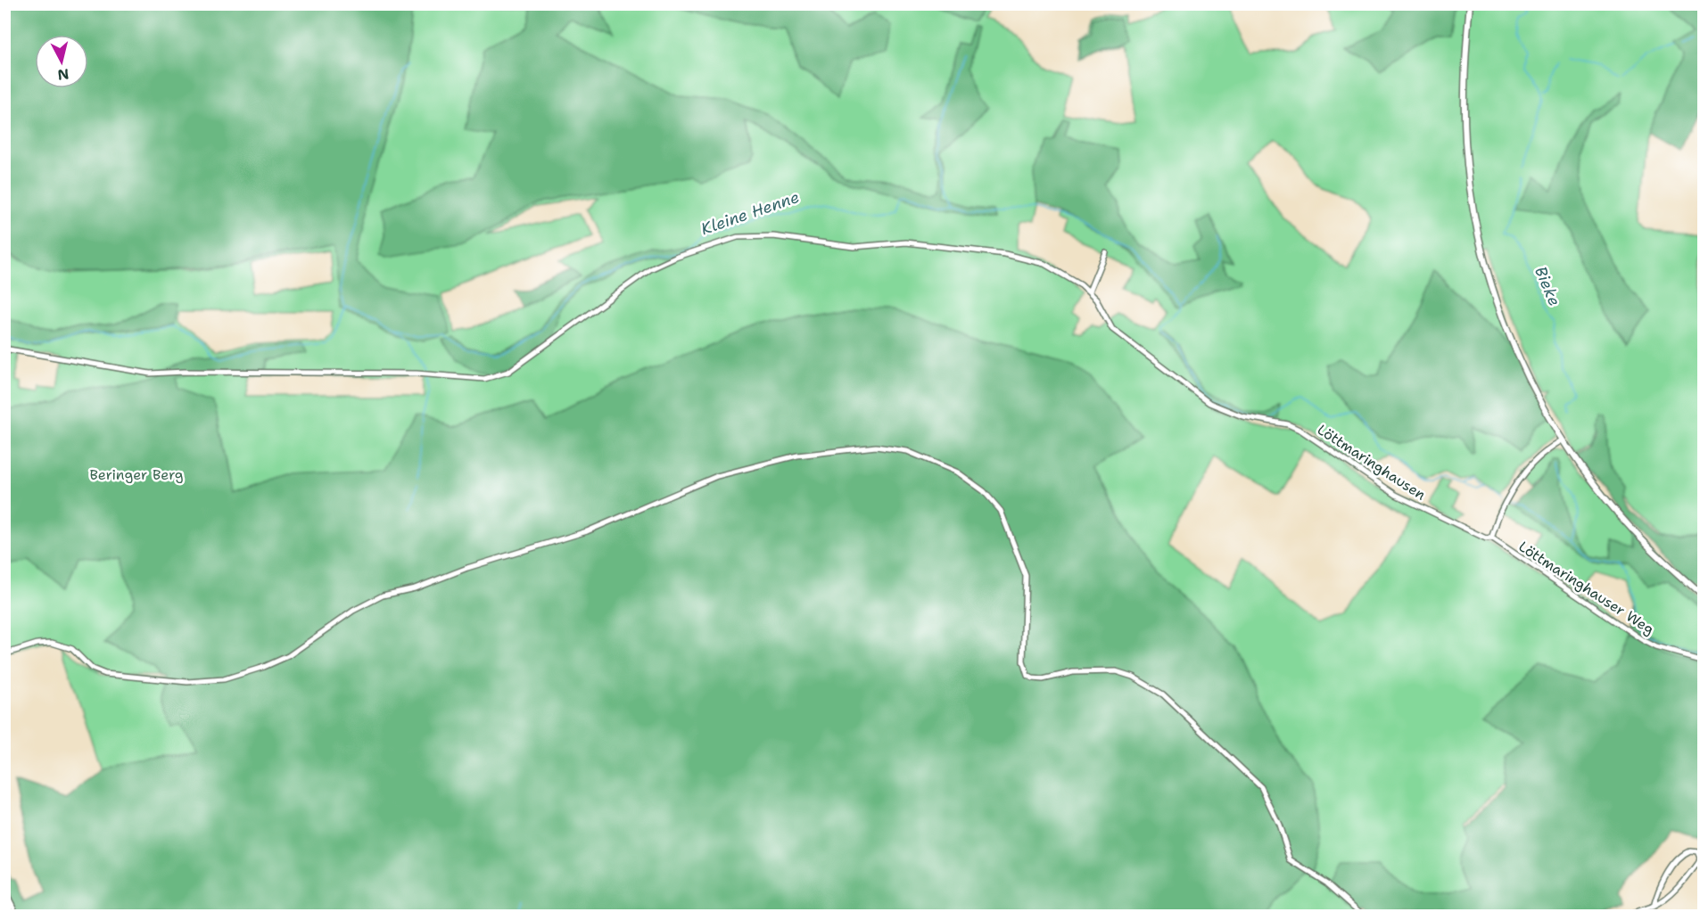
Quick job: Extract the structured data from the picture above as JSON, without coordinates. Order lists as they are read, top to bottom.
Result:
{
  "streets": {
    "street": ["Löttmaringhausen", "Löttmaringhauser Weg"]
  },
  "crossings": [
    ["Löttmaringhausen", "Löttmaringhauser Weg"]
  ],
  "water": ["Kleine Henne", "Bieke"],
  "parks": ["Beringer Berg"],
  "north": "bottom"
}
